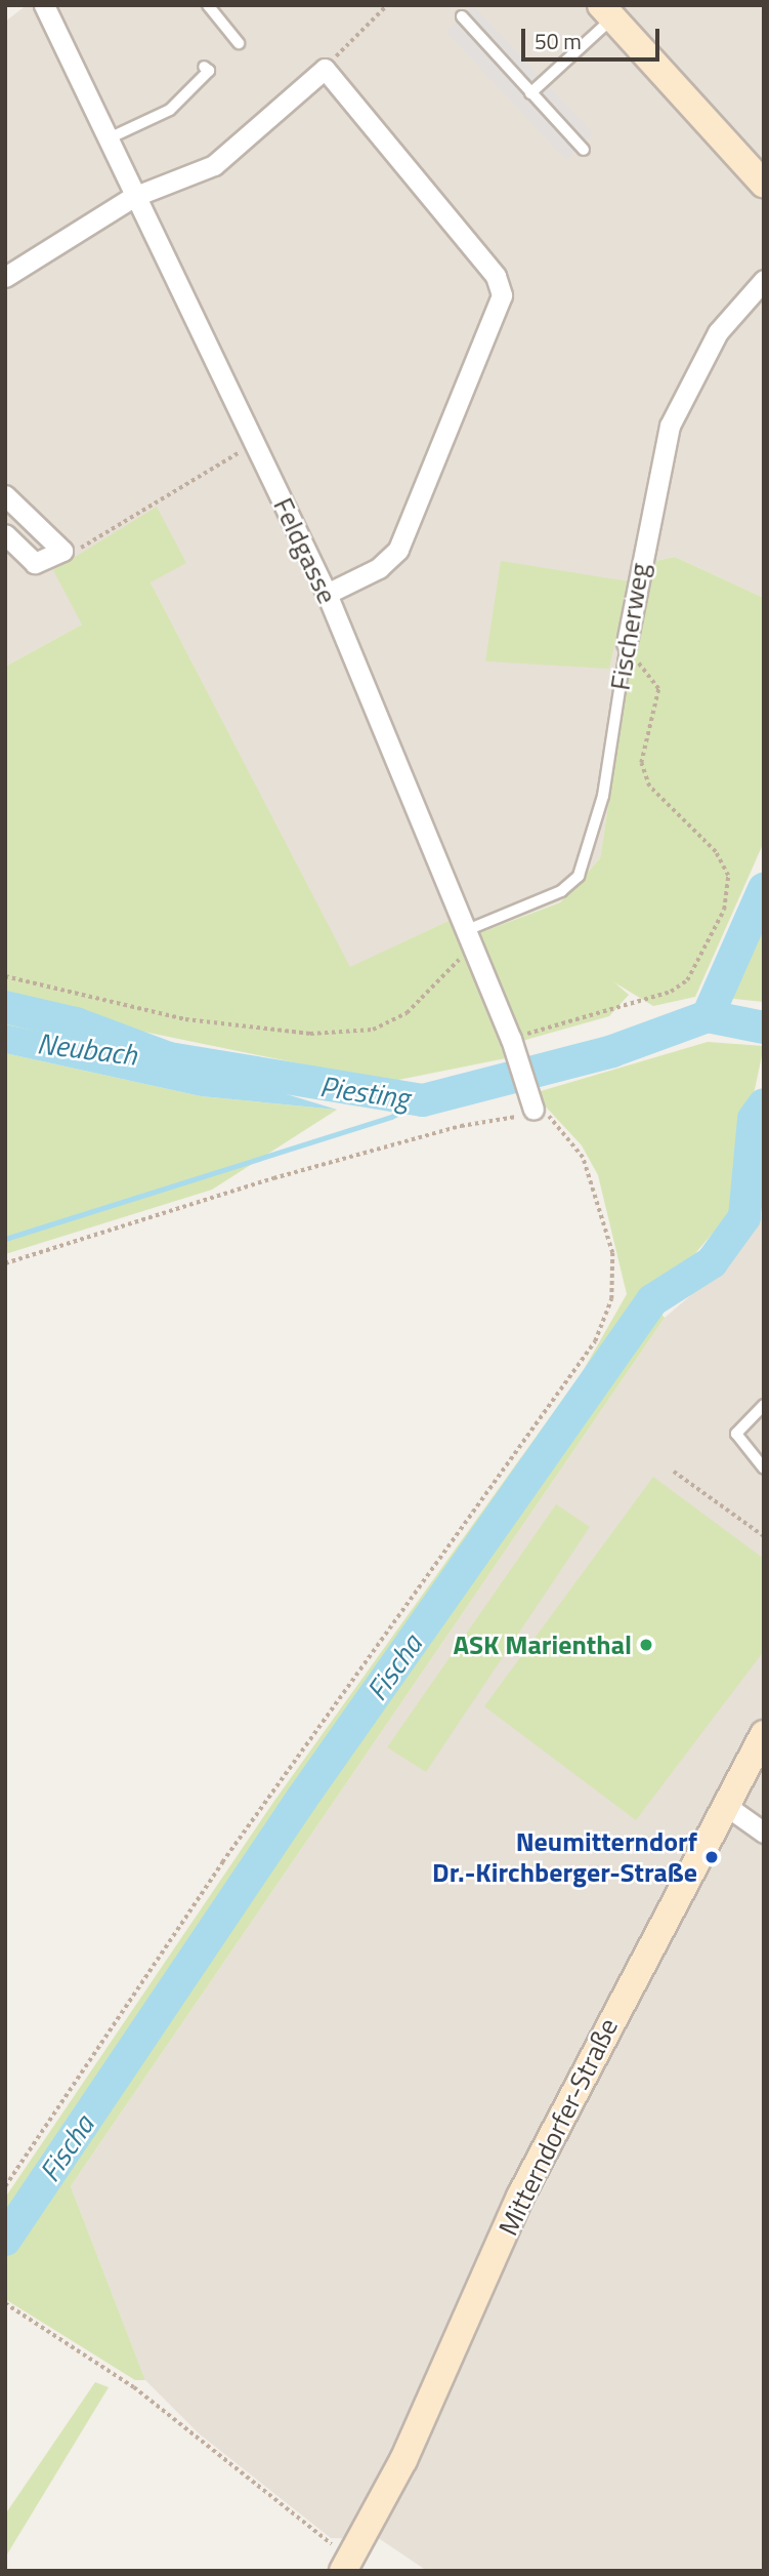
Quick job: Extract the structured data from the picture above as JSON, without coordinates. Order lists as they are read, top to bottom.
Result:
{
  "streets": {
    "street": ["Feldgasse", "Fischerweg", "Mitterndorfer-Straße"]
  },
  "crossings": [
    ["Feldgasse", "Fischerweg"]
  ],
  "water": ["Neubach", "Piesting", "Fischa"],
  "places": ["ASK Marienthal", "Neumitterndorf Dr.-Kirchberger-Straße"],
  "scale_bar": "50 m"
}
